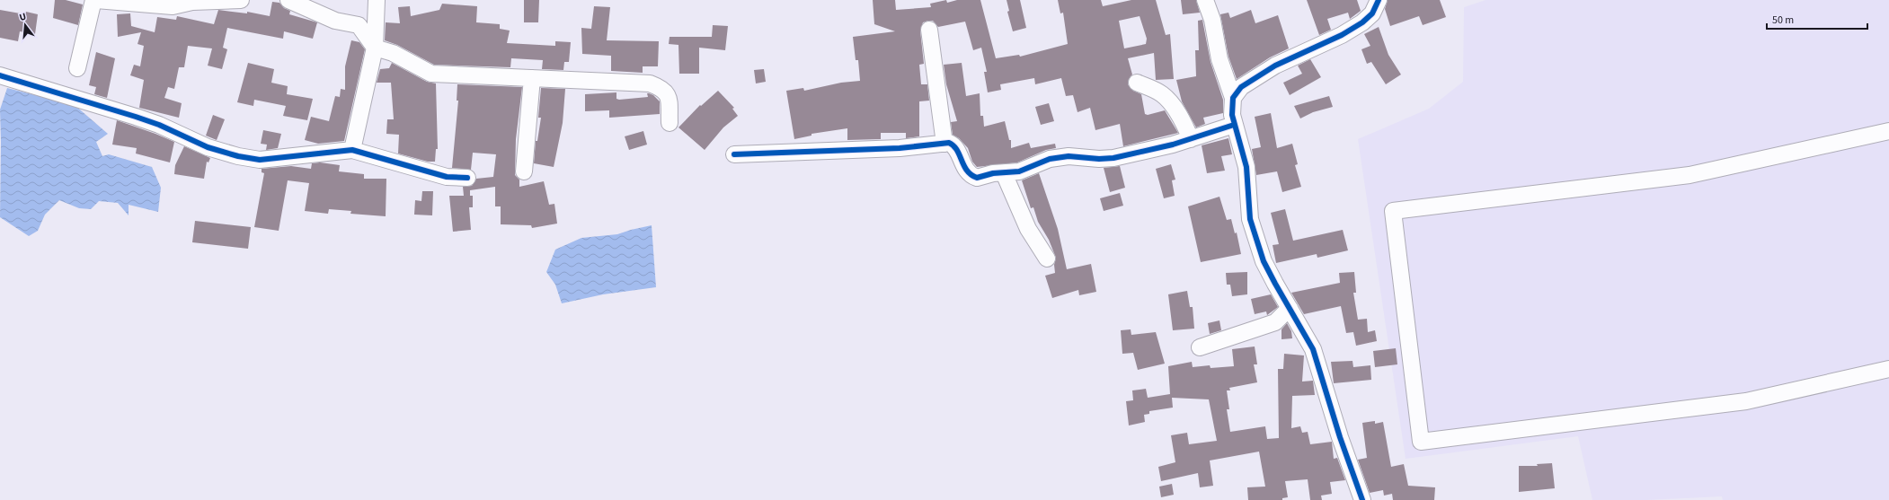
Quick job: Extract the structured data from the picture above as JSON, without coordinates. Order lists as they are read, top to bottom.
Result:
{
  "scale_bar": "50 m",
  "north": "top"
}
